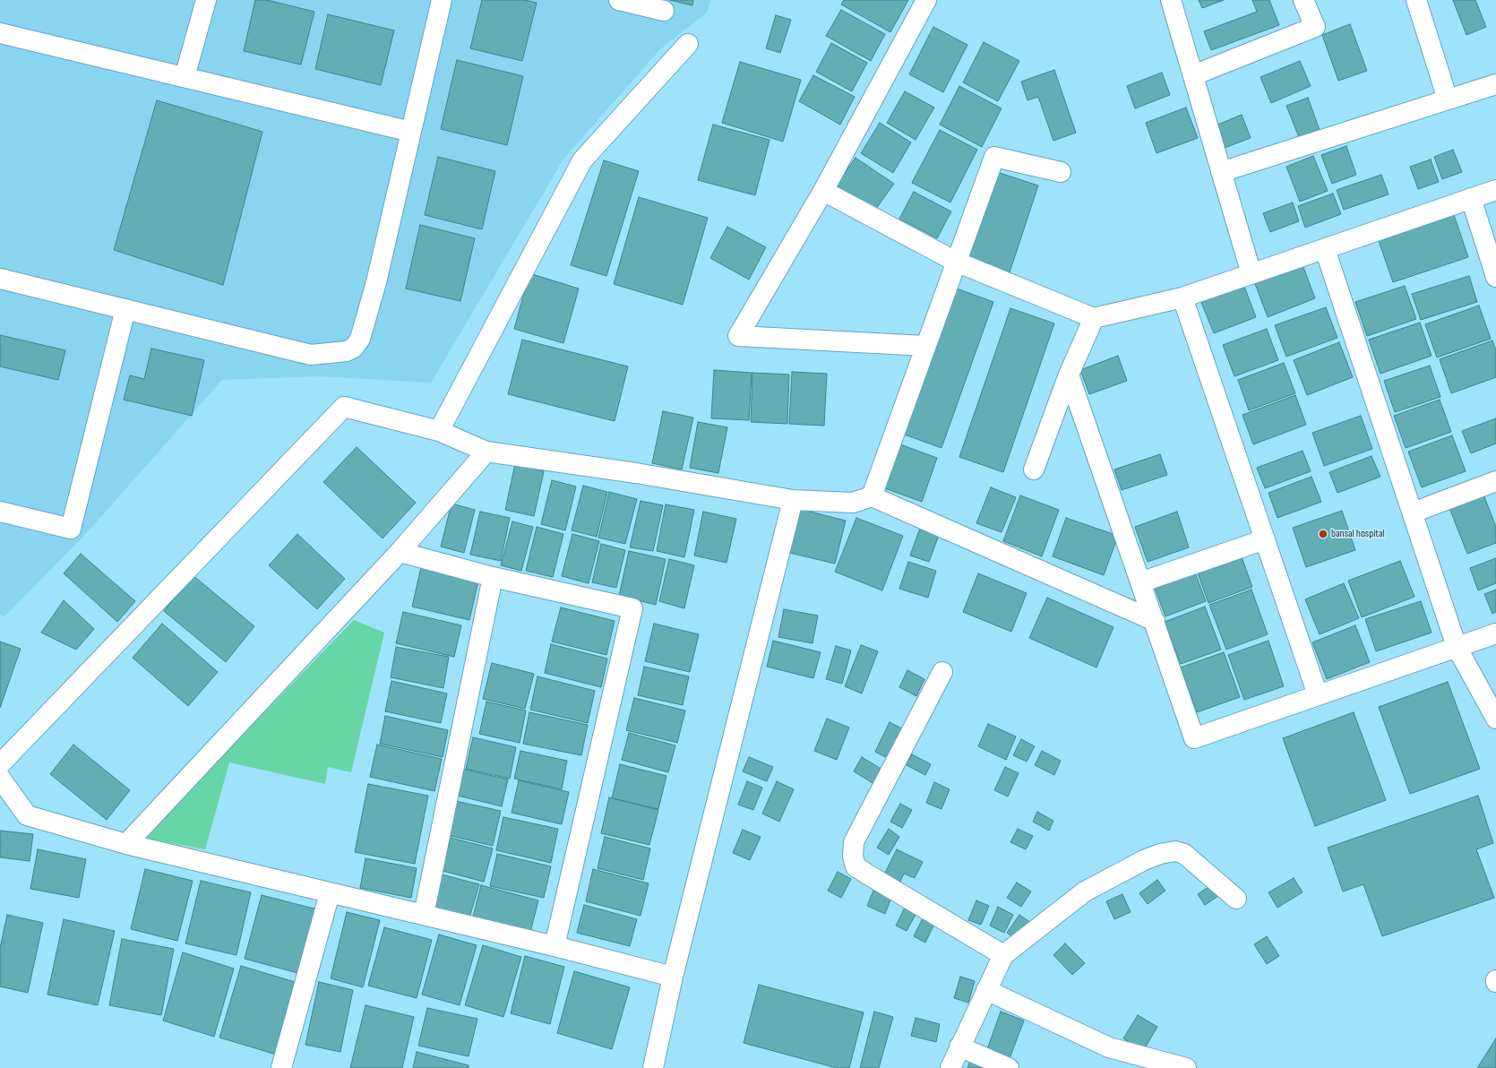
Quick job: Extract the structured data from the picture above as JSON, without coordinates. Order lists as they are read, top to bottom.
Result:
{
  "places": ["bansal hospital"]
}
